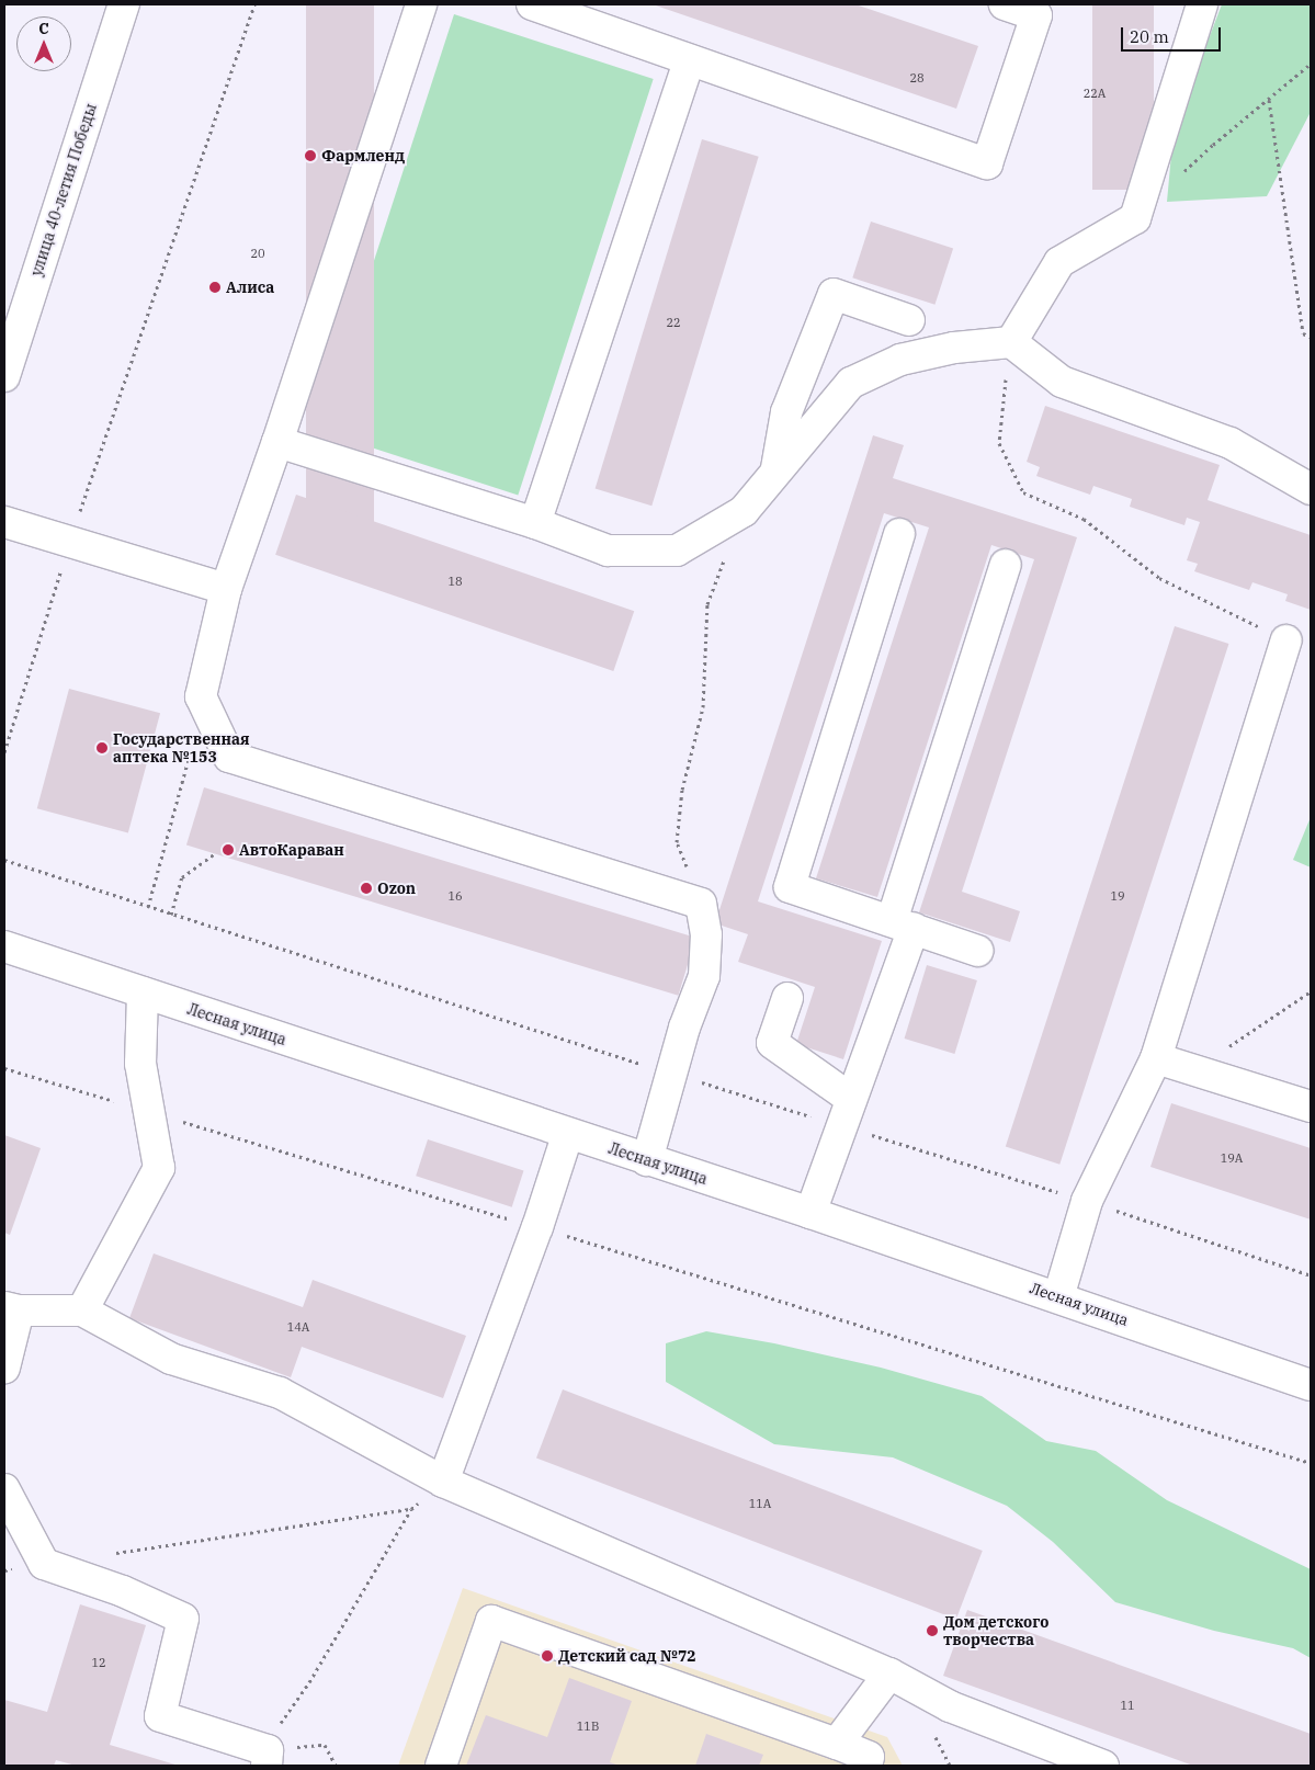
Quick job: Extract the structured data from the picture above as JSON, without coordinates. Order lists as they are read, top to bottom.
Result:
{
  "streets": {
    "street": ["улица 40-летия Победы", "Лесная улица"]
  },
  "places": [
    "Фармленд",
    "Алиса",
    "Государственная аптека №153",
    "АвтоКараван",
    "Ozon",
    "Дом детского творчества",
    "Детский сад №72"
  ],
  "house_numbers": [
    "28",
    "22А",
    "20",
    "22",
    "18",
    "16",
    "19",
    "19А",
    "14А",
    "11А",
    "12",
    "11",
    "11В"
  ],
  "scale_bar": "20 m",
  "north": "top"
}
